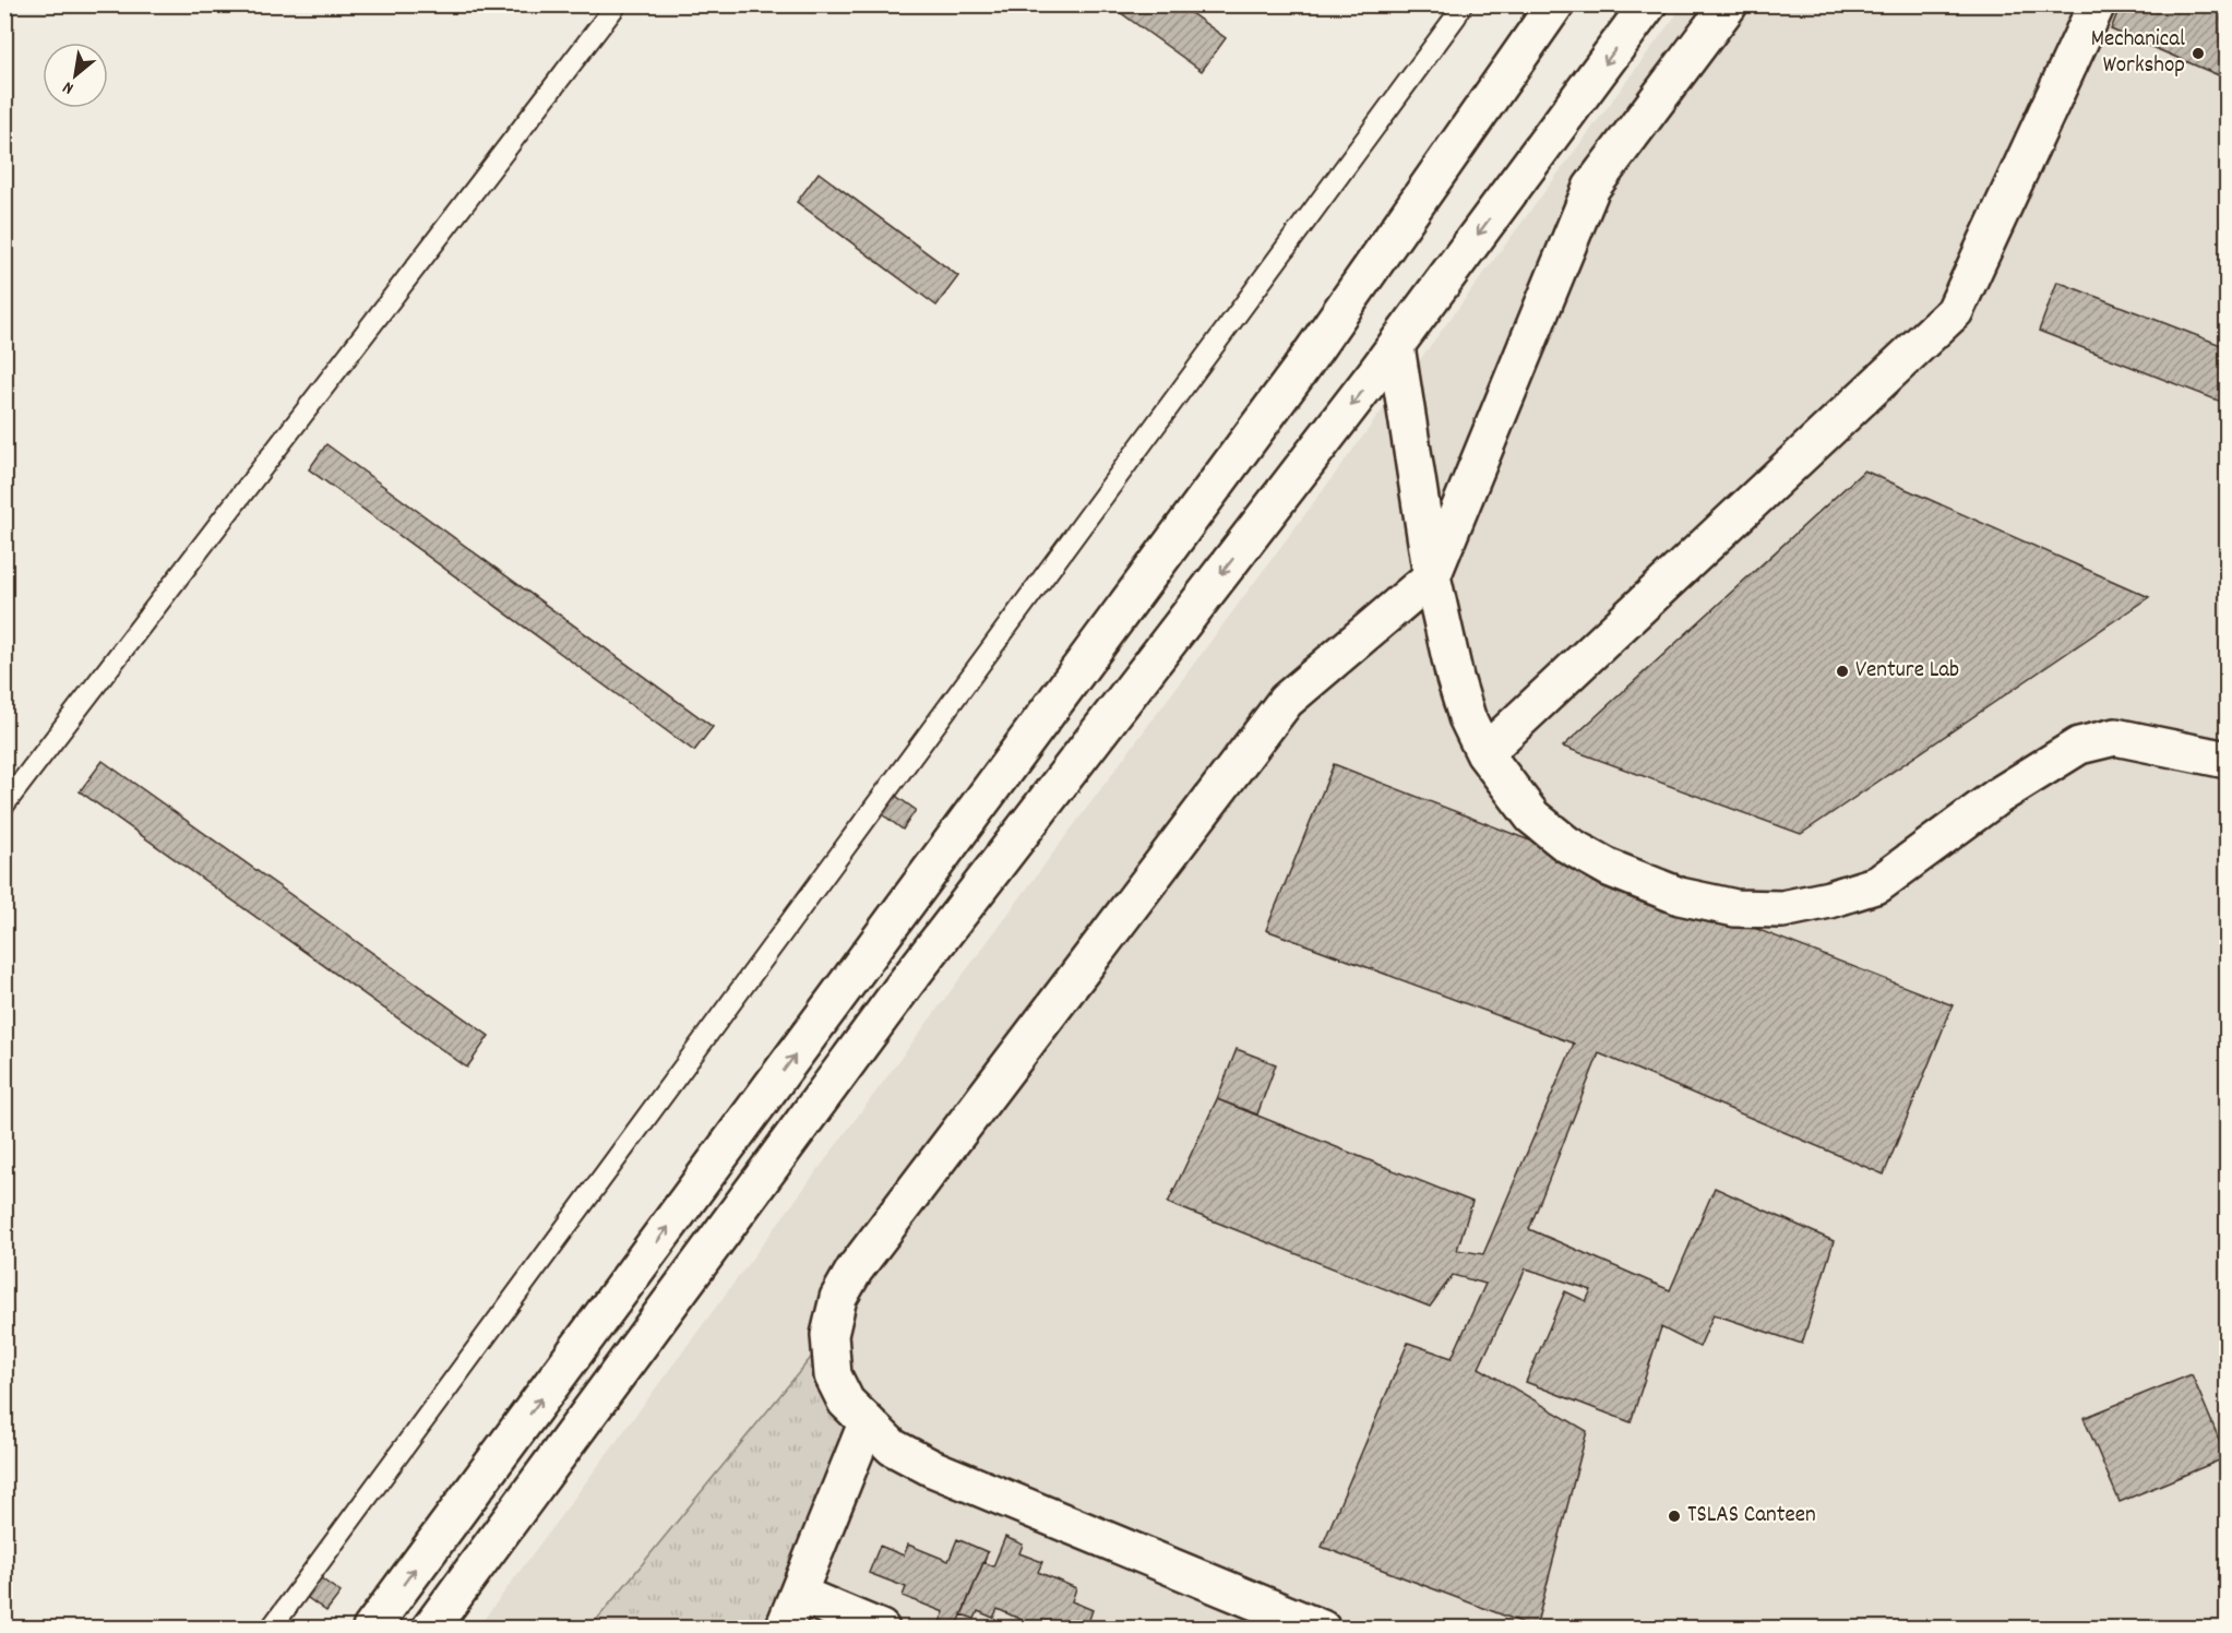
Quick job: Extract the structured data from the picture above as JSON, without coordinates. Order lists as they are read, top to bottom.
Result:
{
  "places": ["Mechanical Workshop", "Venture Lab", "TSLAS Canteen"],
  "north": "bottom left"
}
